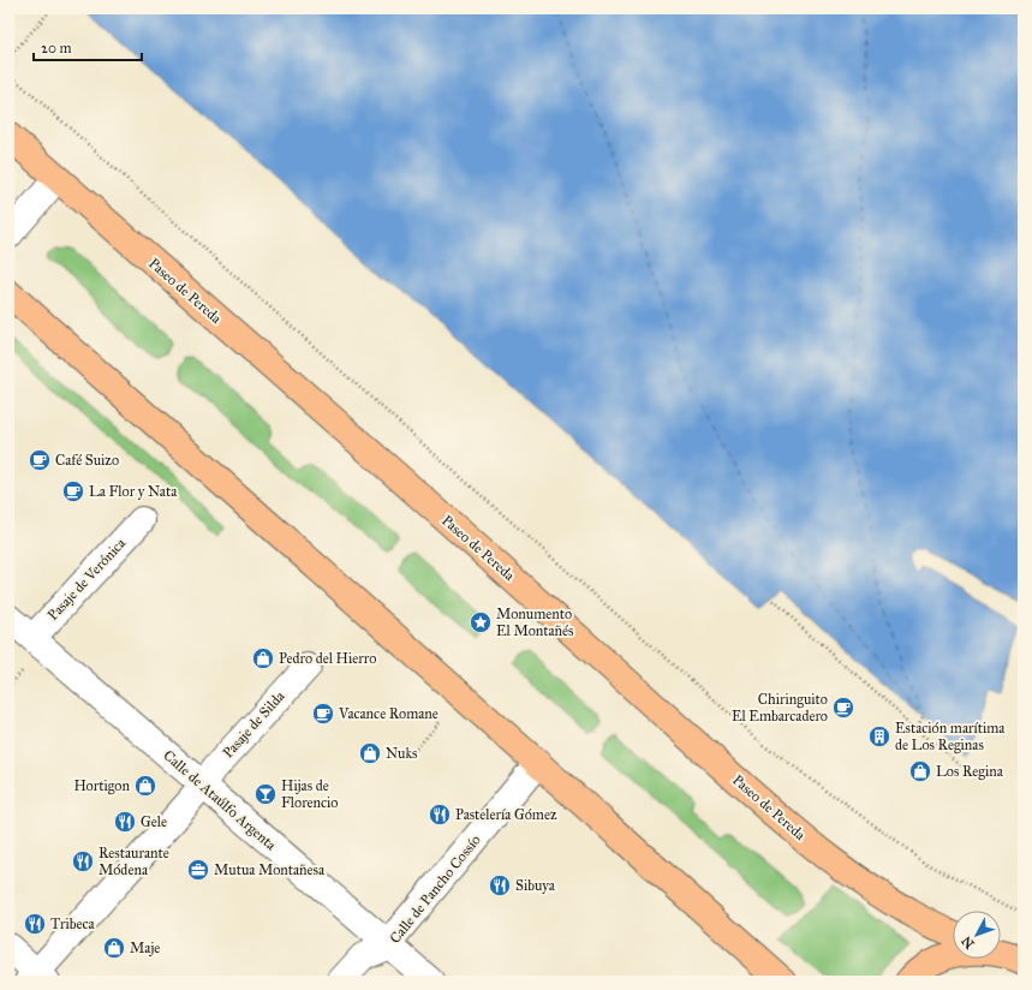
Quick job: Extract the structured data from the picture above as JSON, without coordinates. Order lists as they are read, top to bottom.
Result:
{
  "streets": {
    "main road": ["Paseo de Pereda"],
    "street": [
      "Pasaje de Verónica",
      "Pasaje de Silda",
      "Calle de Ataúlfo Argenta",
      "Calle de Pancho Cossío"
    ]
  },
  "crossings": [
    ["Pasaje de Verónica", "Calle de Ataúlfo Argenta"],
    ["Pasaje de Silda", "Calle de Ataúlfo Argenta"],
    ["Calle de Ataúlfo Argenta", "Calle de Pancho Cossío"]
  ],
  "places": {
    "cafe": [
      "Café Suizo",
      "La Flor y Nata",
      "Chiringuito El Embarcadero",
      "Vacance Romane"
    ],
    "place": ["Monumento El Montañés"],
    "shop": [
      "Pedro del Hierro",
      "Nuks",
      "Los Regina",
      "Hortigon",
      "Maje"
    ],
    "building": ["Estación marítima de Los Reginas"],
    "bar": ["Hijas de Florencio"],
    "restaurant": [
      "Pastelería Gómez",
      "Gele",
      "Restaurante Módena",
      "Sibuya",
      "Tribeca"
    ],
    "office": ["Mutua Montañesa"]
  },
  "scale_bar": "20 m",
  "north": "bottom left"
}
